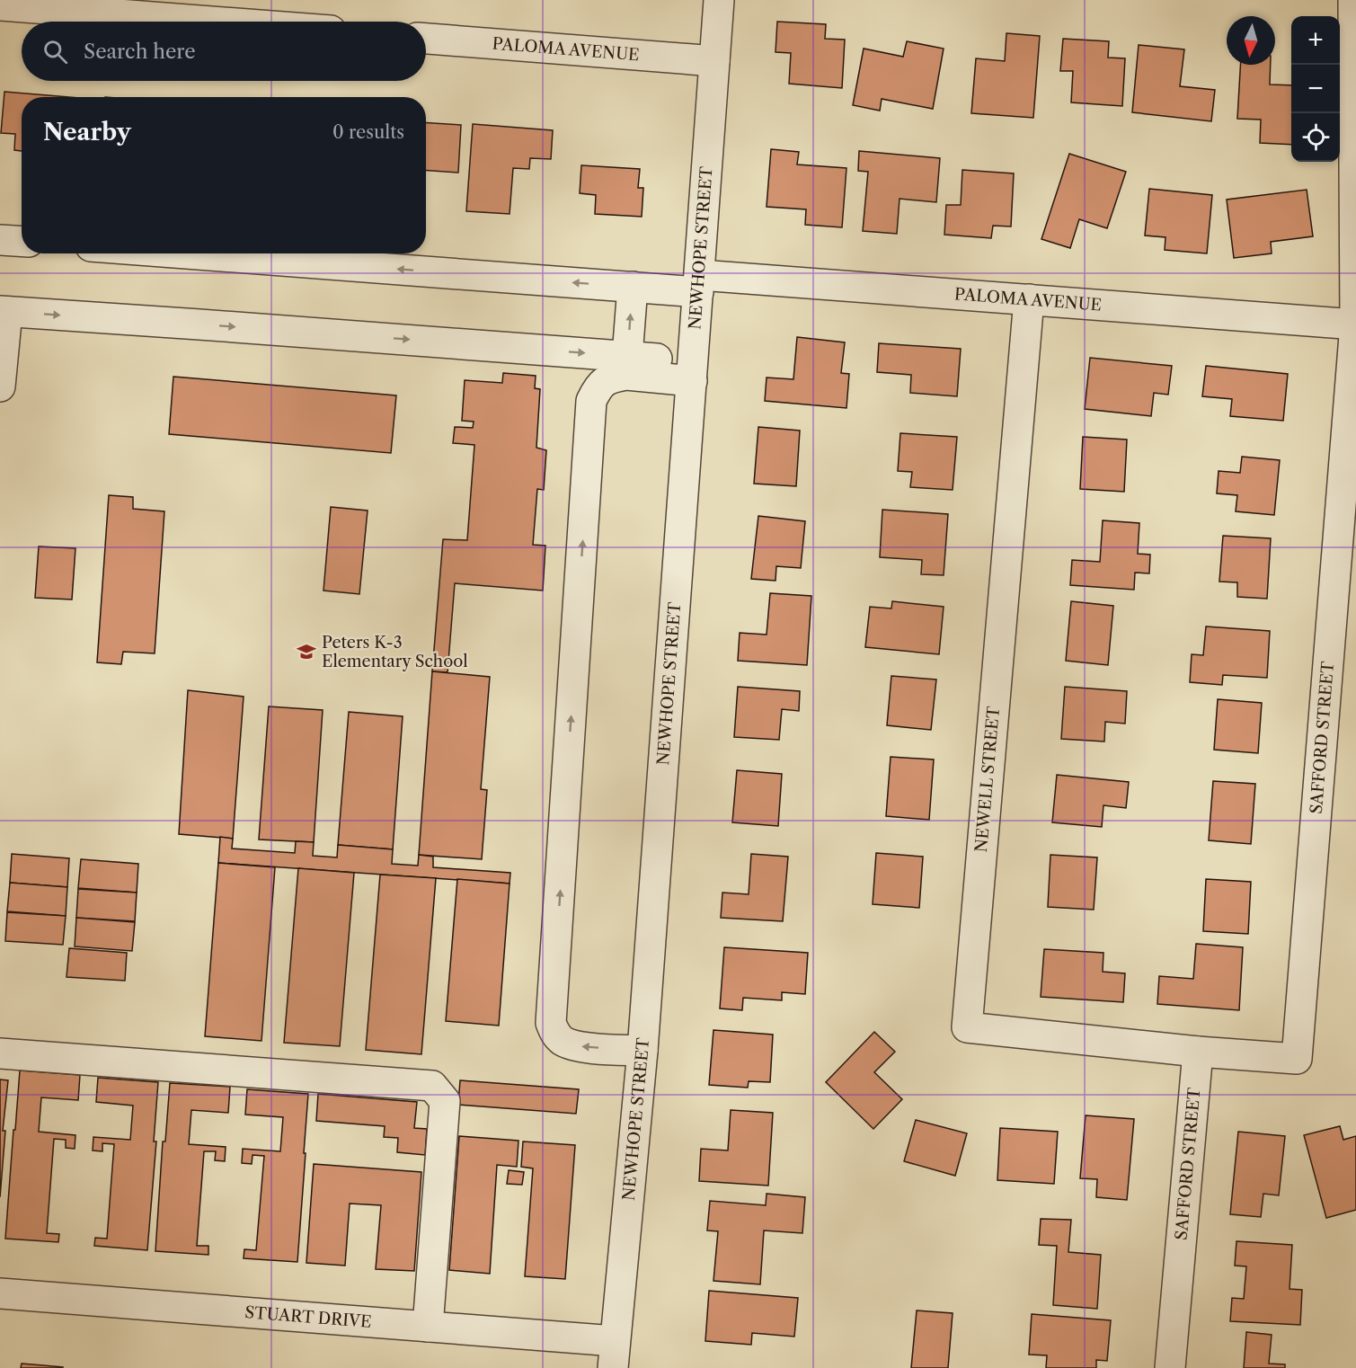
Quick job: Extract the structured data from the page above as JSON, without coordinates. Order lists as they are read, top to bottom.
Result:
{
  "streets": {
    "street": [
      "PALOMA AVENUE",
      "NEWHOPE STREET",
      "SAFFORD STREET",
      "NEWELL STREET",
      "STUART DRIVE"
    ]
  },
  "crossings": [
    ["PALOMA AVENUE", "NEWHOPE STREET"],
    ["PALOMA AVENUE", "SAFFORD STREET"],
    ["PALOMA AVENUE", "NEWELL STREET"],
    ["NEWHOPE STREET", "STUART DRIVE"],
    ["SAFFORD STREET", "NEWELL STREET"]
  ],
  "places": {
    "school or university": ["Peters K-3 Elementary School"]
  },
  "north": "bottom",
  "page": {
    "map_buttons": ["+", "−"],
    "search": "Search here",
    "heading": ["Nearby", "0 results"]
  }
}
